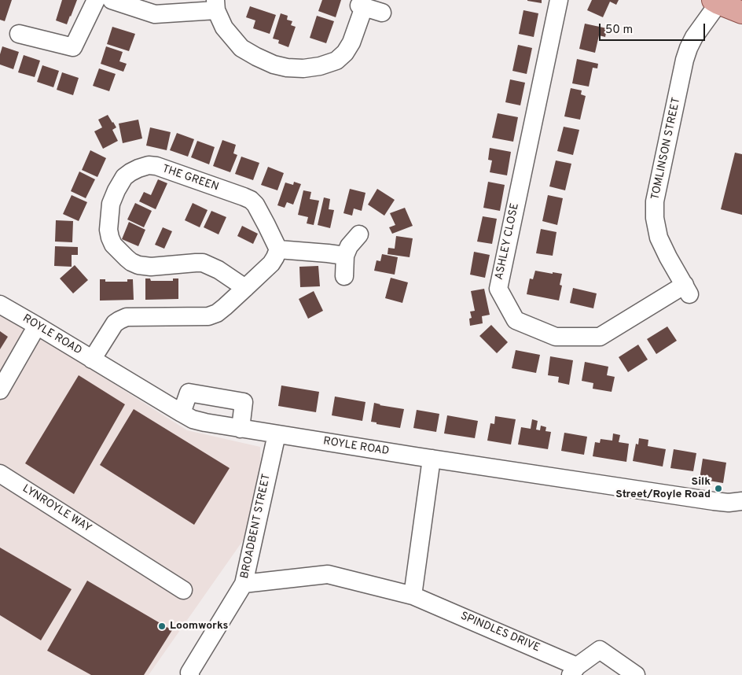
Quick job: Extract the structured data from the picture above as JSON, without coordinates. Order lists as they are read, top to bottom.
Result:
{
  "streets": {
    "street": [
      "TOMLINSON STREET",
      "THE GREEN",
      "ASHLEY CLOSE",
      "ROYLE ROAD",
      "LYNROYLE WAY",
      "BROADBENT STREET",
      "SPINDLES DRIVE"
    ]
  },
  "crossings": [
    ["TOMLINSON STREET", "ASHLEY CLOSE"],
    ["ROYLE ROAD", "BROADBENT STREET"],
    ["BROADBENT STREET", "SPINDLES DRIVE"]
  ],
  "places": ["Silk Street/Royle Road", "Loomworks"],
  "scale_bar": "50 m"
}
